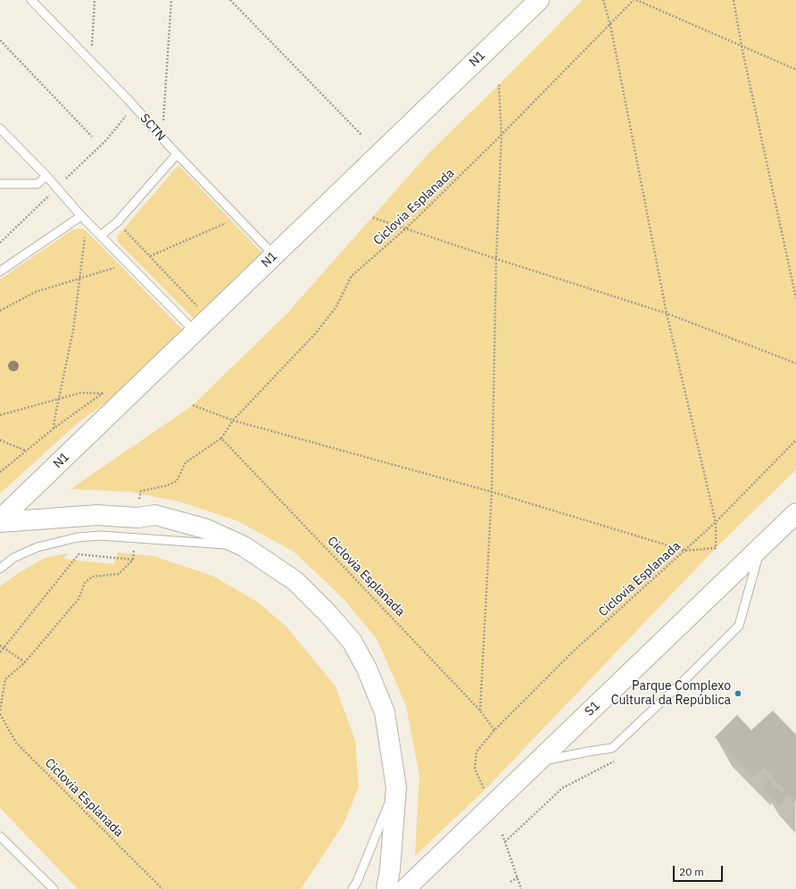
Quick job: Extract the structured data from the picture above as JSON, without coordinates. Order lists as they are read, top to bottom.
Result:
{
  "streets": {
    "highway": ["N1", "S1"],
    "lane": ["SCTN"],
    "path": ["Ciclovia Esplanada"]
  },
  "crossings": [
    ["N1", "SCTN"],
    ["Ciclovia Esplanada", "S1"]
  ],
  "places": ["Parque Complexo Cultural da República"],
  "scale_bar": "20 m"
}
